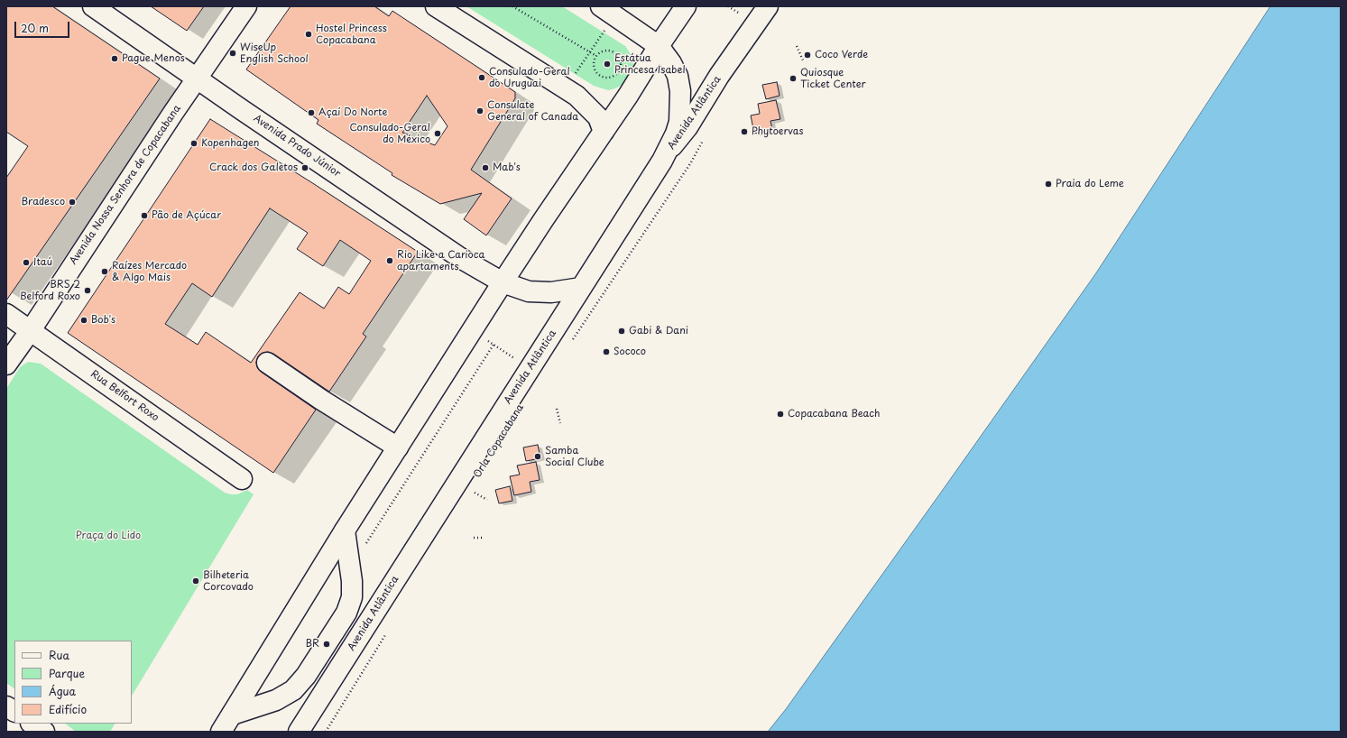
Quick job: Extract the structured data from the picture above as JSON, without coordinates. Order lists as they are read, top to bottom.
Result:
{
  "streets": {
    "main road": [
      "Avenida Atlântica",
      "Avenida Prado Júnior",
      "Avenida Nossa Senhora de Copacabana",
      "Rua Belfort Roxo"
    ],
    "path": ["Orla Copacabana"]
  },
  "crossings": [
    ["Avenida Atlântica", "Avenida Prado Júnior"],
    ["Avenida Prado Júnior", "Avenida Nossa Senhora de Copacabana"],
    ["Avenida Nossa Senhora de Copacabana", "Rua Belfort Roxo"]
  ],
  "parks": ["Praça do Lido"],
  "places": [
    "Hostel Princess Copacabana",
    "WiseUp English School",
    "Coco Verde",
    "Pague Menos",
    "Estátua Princesa Isabel",
    "Consulado-Geral do Uruguai",
    "Quiosque Ticket Center",
    "Consulate General of Canada",
    "Açaí Do Norte",
    "Phytoervas",
    "Consulado-Geral do México",
    "Kopenhagen",
    "Crack dos Galetos",
    "Mab's",
    "Praia do Leme",
    "Bradesco",
    "Pão de Açúcar",
    "Rio Like a Carioca apartaments",
    "Itaú",
    "Raízes Mercado & Algo Mais",
    "BRS 2 Belford Roxo",
    "Bob's",
    "Gabi & Dani",
    "Sococo",
    "Copacabana Beach",
    "Samba Social Clube",
    "Bilheteria Corcovado",
    "BR"
  ],
  "legend": [
    "Rua",
    "Parque",
    "Água",
    "Edifício"
  ],
  "scale_bar": "20 m"
}
